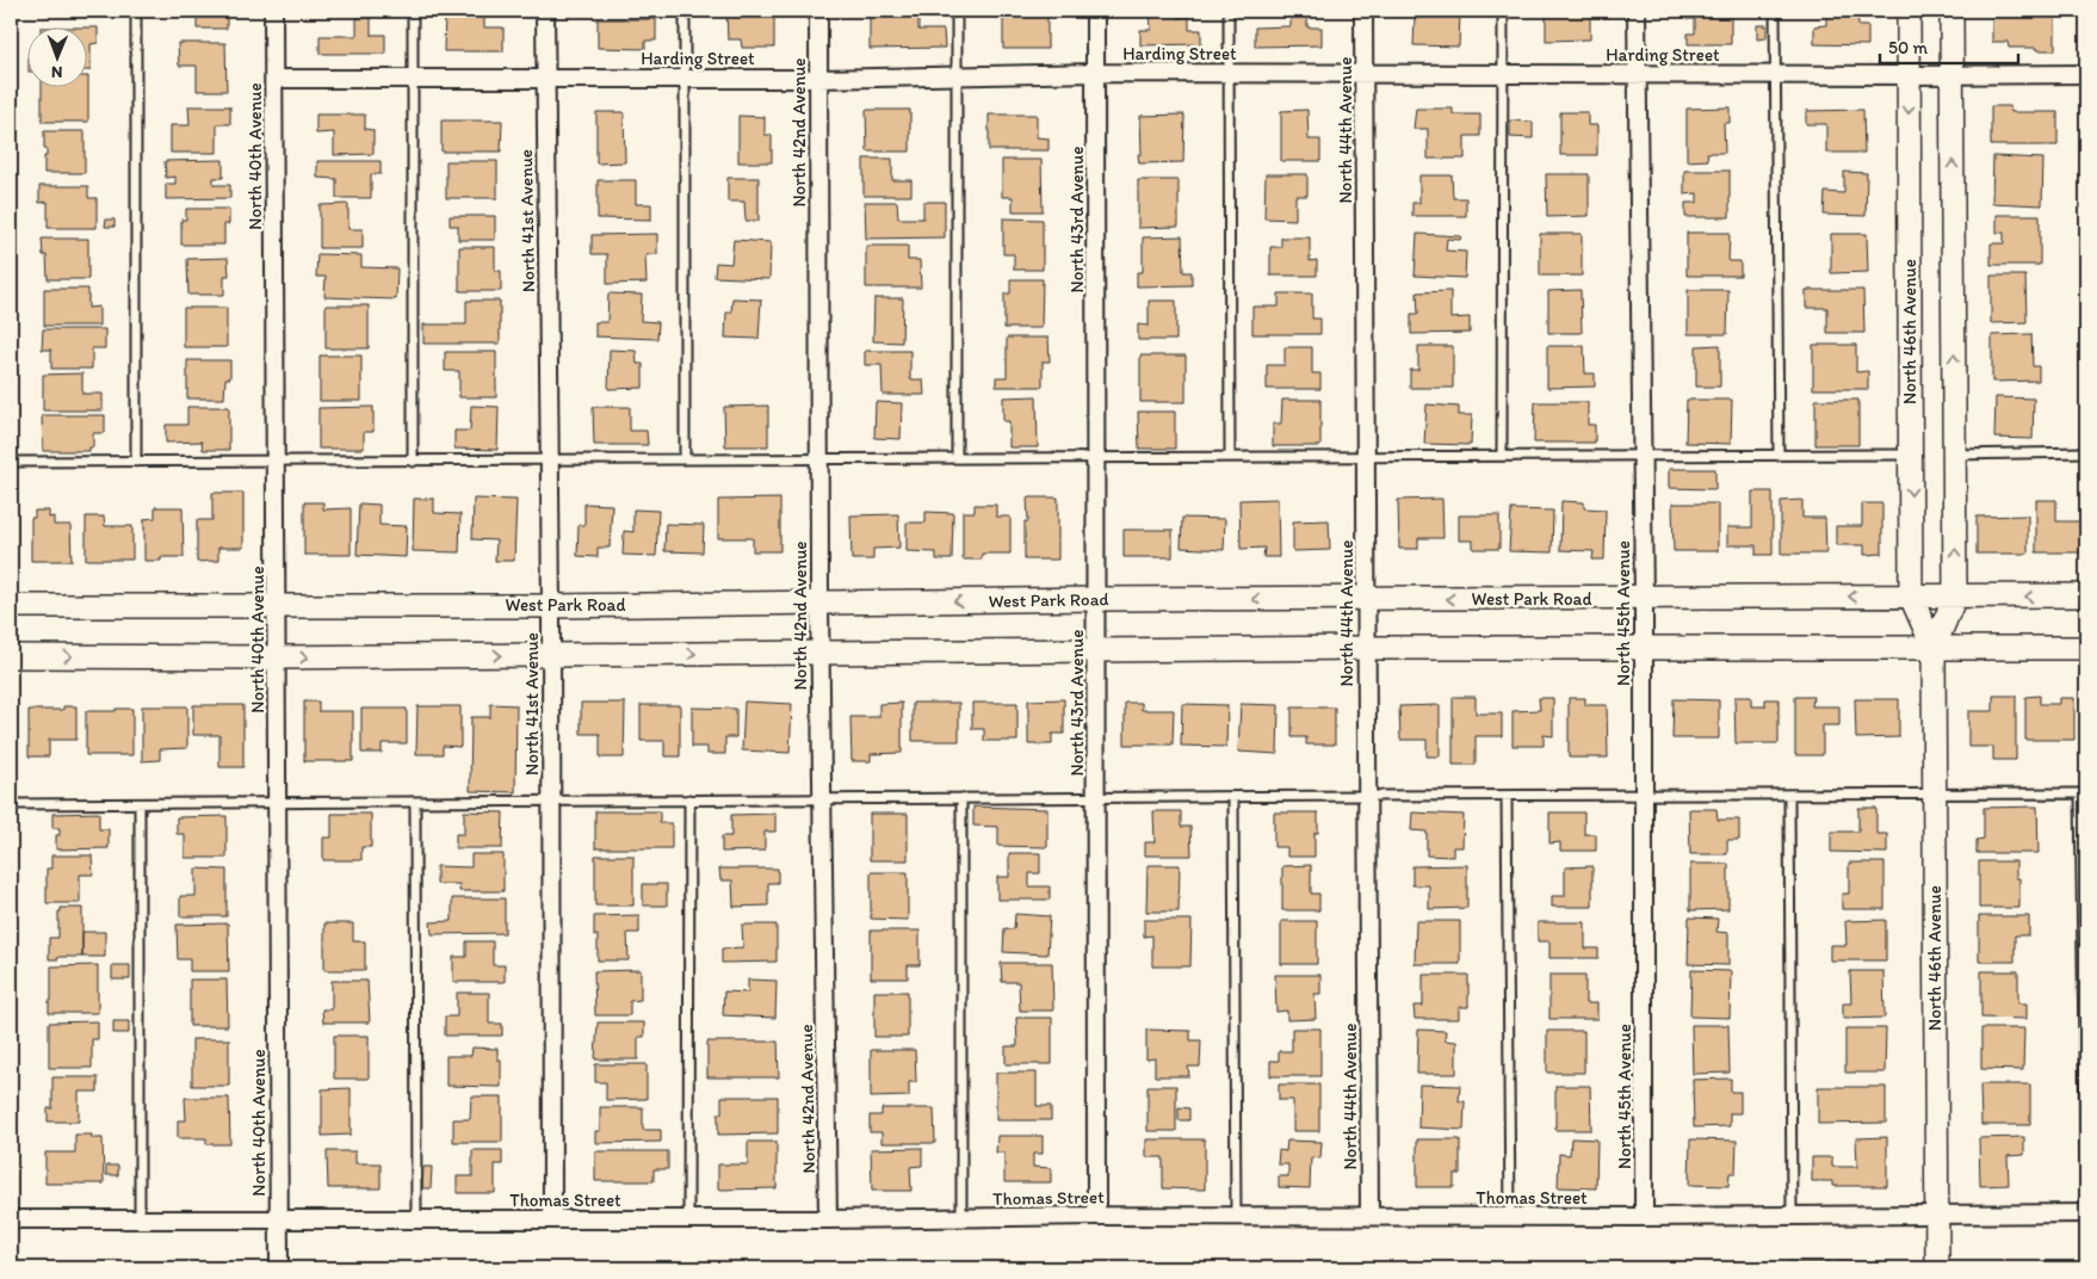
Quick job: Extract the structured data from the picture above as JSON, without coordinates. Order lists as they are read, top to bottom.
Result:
{
  "streets": {
    "street": [
      "Harding Street",
      "North 44th Avenue",
      "North 42nd Avenue",
      "North 40th Avenue",
      "North 43rd Avenue",
      "North 41st Avenue",
      "North 46th Avenue",
      "West Park Road",
      "North 45th Avenue",
      "Thomas Street"
    ]
  },
  "crossings": [
    ["Harding Street", "North 44th Avenue"],
    ["Harding Street", "North 42nd Avenue"],
    ["Harding Street", "North 40th Avenue"],
    ["Harding Street", "North 43rd Avenue"],
    ["Harding Street", "North 41st Avenue"],
    ["Harding Street", "North 46th Avenue"],
    ["Harding Street", "North 45th Avenue"],
    ["North 44th Avenue", "West Park Road"],
    ["North 44th Avenue", "Thomas Street"],
    ["North 42nd Avenue", "West Park Road"],
    ["North 42nd Avenue", "Thomas Street"],
    ["North 40th Avenue", "West Park Road"],
    ["North 40th Avenue", "Thomas Street"],
    ["North 43rd Avenue", "West Park Road"],
    ["North 43rd Avenue", "Thomas Street"],
    ["North 41st Avenue", "West Park Road"],
    ["North 41st Avenue", "Thomas Street"],
    ["North 46th Avenue", "West Park Road"],
    ["North 46th Avenue", "Thomas Street"],
    ["West Park Road", "North 45th Avenue"],
    ["North 45th Avenue", "Thomas Street"]
  ],
  "scale_bar": "50 m",
  "north": "bottom"
}
